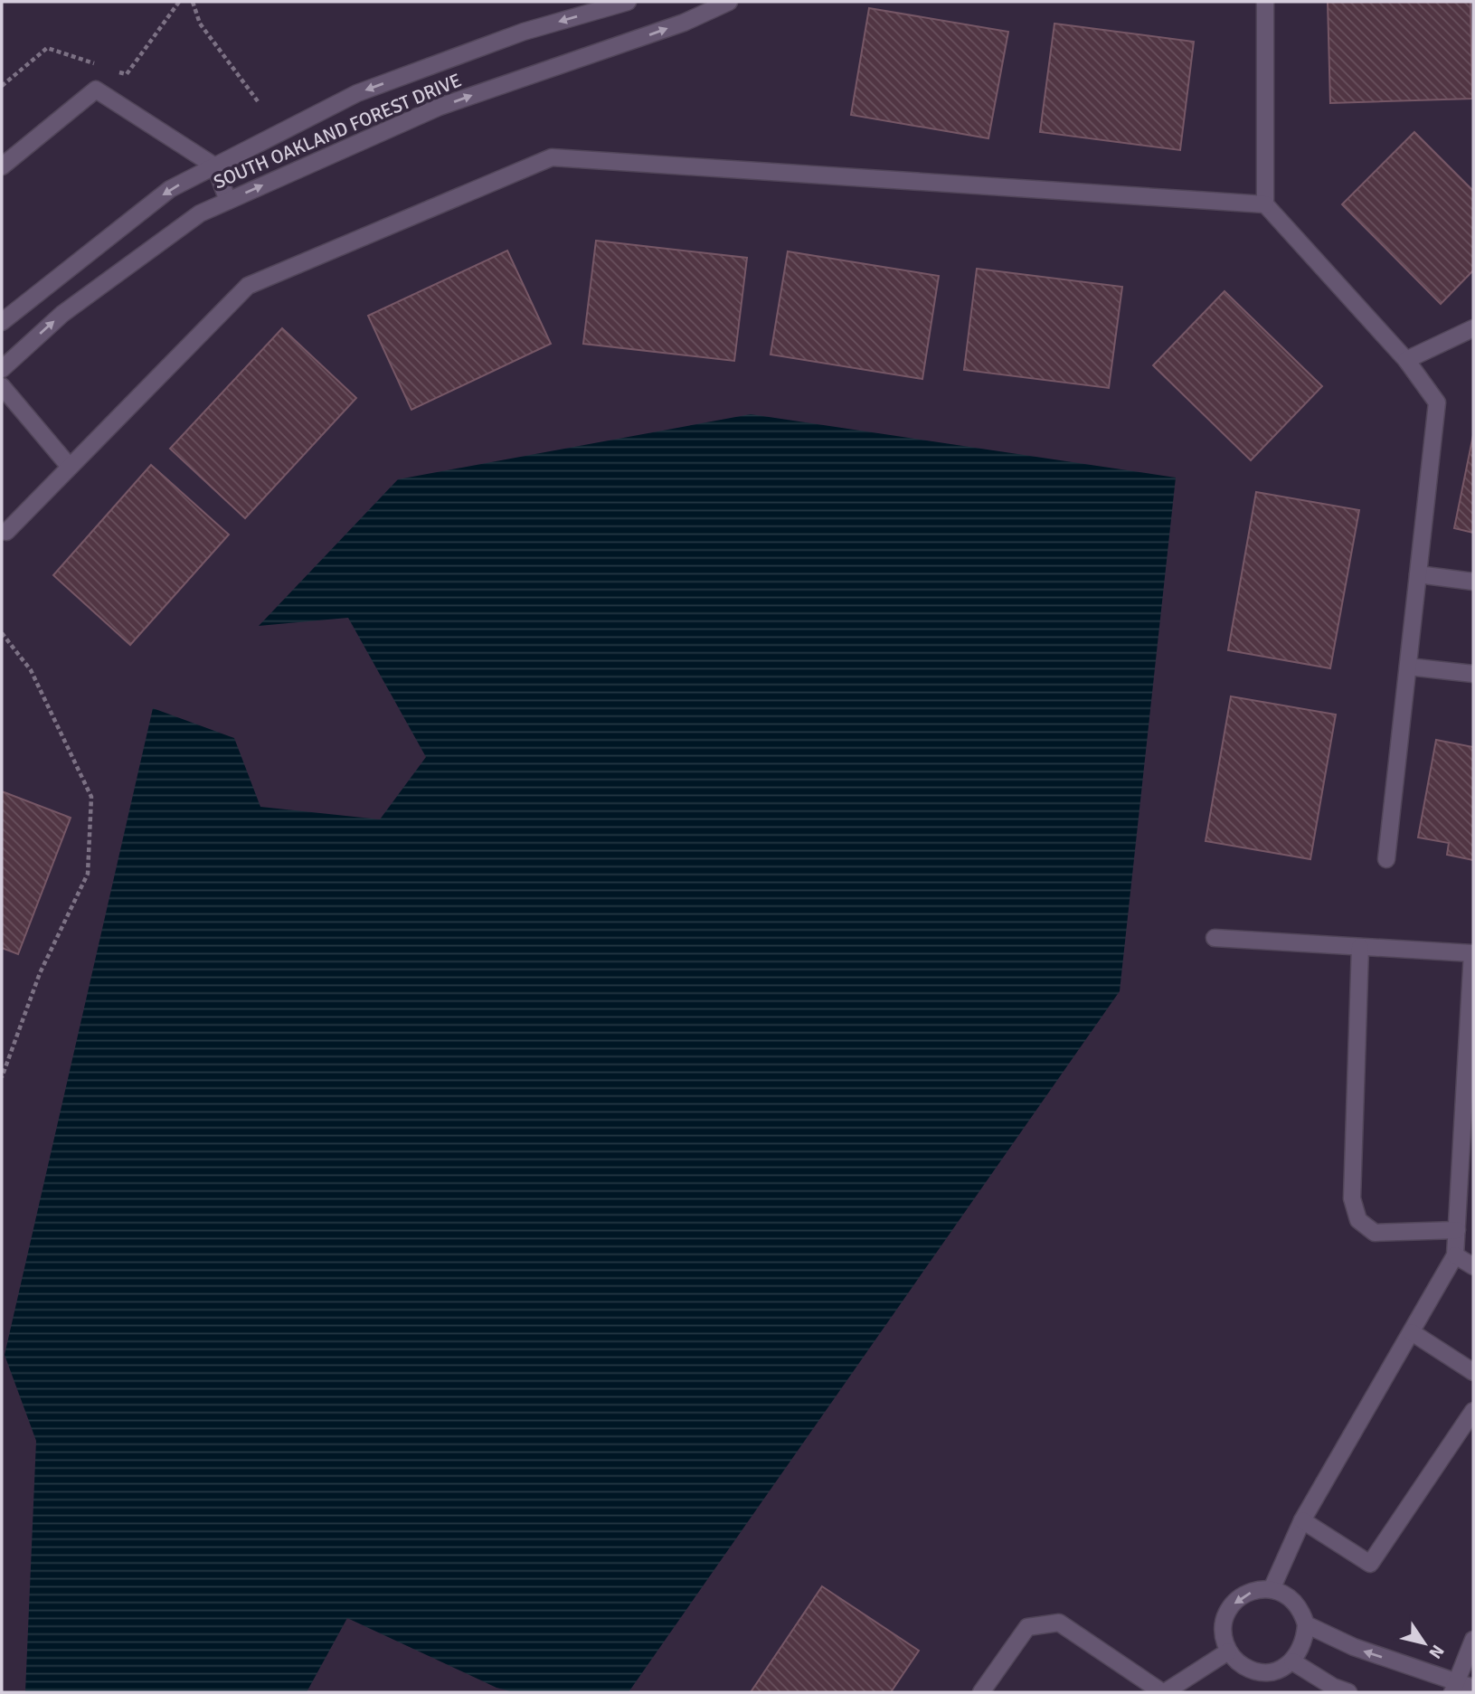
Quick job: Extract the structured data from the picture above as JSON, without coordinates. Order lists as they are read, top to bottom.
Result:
{
  "streets": {
    "street": ["SOUTH OAKLAND FOREST DRIVE"]
  },
  "north": "bottom right"
}
